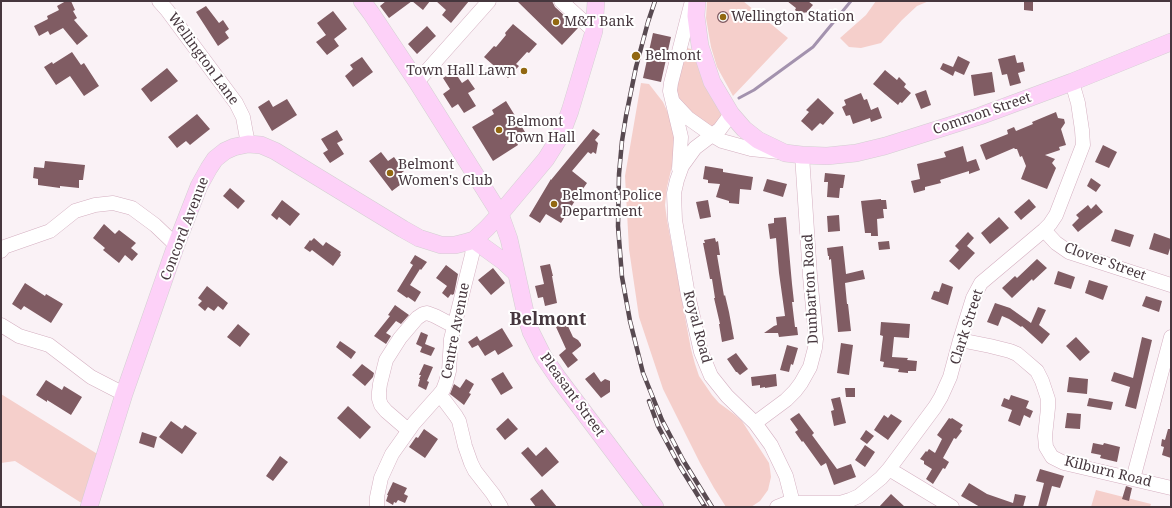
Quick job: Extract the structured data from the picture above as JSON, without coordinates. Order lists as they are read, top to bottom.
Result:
{
  "streets": {
    "main road": ["Common Street", "Concord Avenue", "Pleasant Street"],
    "street": [
      "Wellington Lane",
      "Clover Street",
      "Dunbarton Road",
      "Royal Road",
      "Clark Street",
      "Centre Avenue",
      "Kilburn Road"
    ]
  },
  "crossings": [
    ["Wellington Lane", "Concord Avenue"],
    ["Common Street", "Dunbarton Road"],
    ["Common Street", "Royal Road"],
    ["Common Street", "Clark Street"],
    ["Concord Avenue", "Centre Avenue"],
    ["Concord Avenue", "Pleasant Street"],
    ["Clover Street", "Clark Street"],
    ["Dunbarton Road", "Royal Road"],
    ["Royal Road", "Clark Street"],
    ["Clark Street", "Kilburn Road"]
  ],
  "districts": ["Belmont"],
  "places": [
    "Wellington Station",
    "M&T Bank",
    "Belmont",
    "Town Hall Lawn",
    "Belmont Town Hall",
    "Belmont Women's Club",
    "Belmont Police Department"
  ]
}
